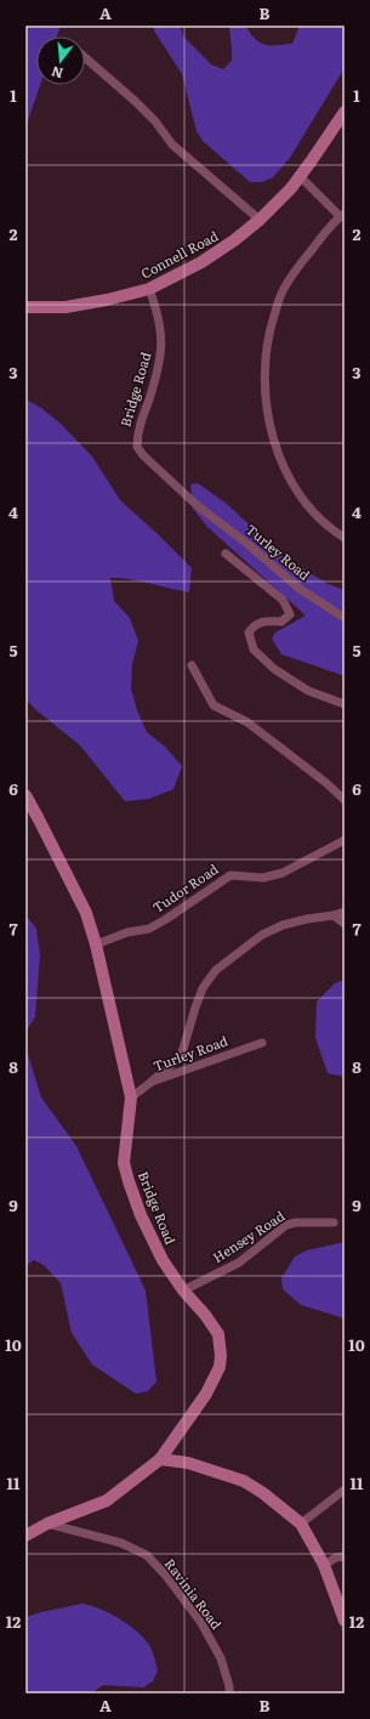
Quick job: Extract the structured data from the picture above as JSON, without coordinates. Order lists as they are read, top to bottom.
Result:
{
  "streets": {
    "main road": ["Connell Road", "Bridge Road"],
    "street": [
      "Turley Road",
      "Tudor Road",
      "Hensey Road",
      "Ravinia Road"
    ]
  },
  "crossings": [
    ["Connell Road", "Bridge Road"],
    ["Bridge Road", "Turley Road"],
    ["Bridge Road", "Tudor Road"],
    ["Bridge Road", "Hensey Road"],
    ["Bridge Road", "Ravinia Road"]
  ],
  "north": "bottom",
  "grid": {
    "columns": ["A", "B"],
    "rows": [
      "1",
      "2",
      "3",
      "4",
      "5",
      "6",
      "7",
      "8",
      "9",
      "10",
      "11",
      "12"
    ]
  }
}
